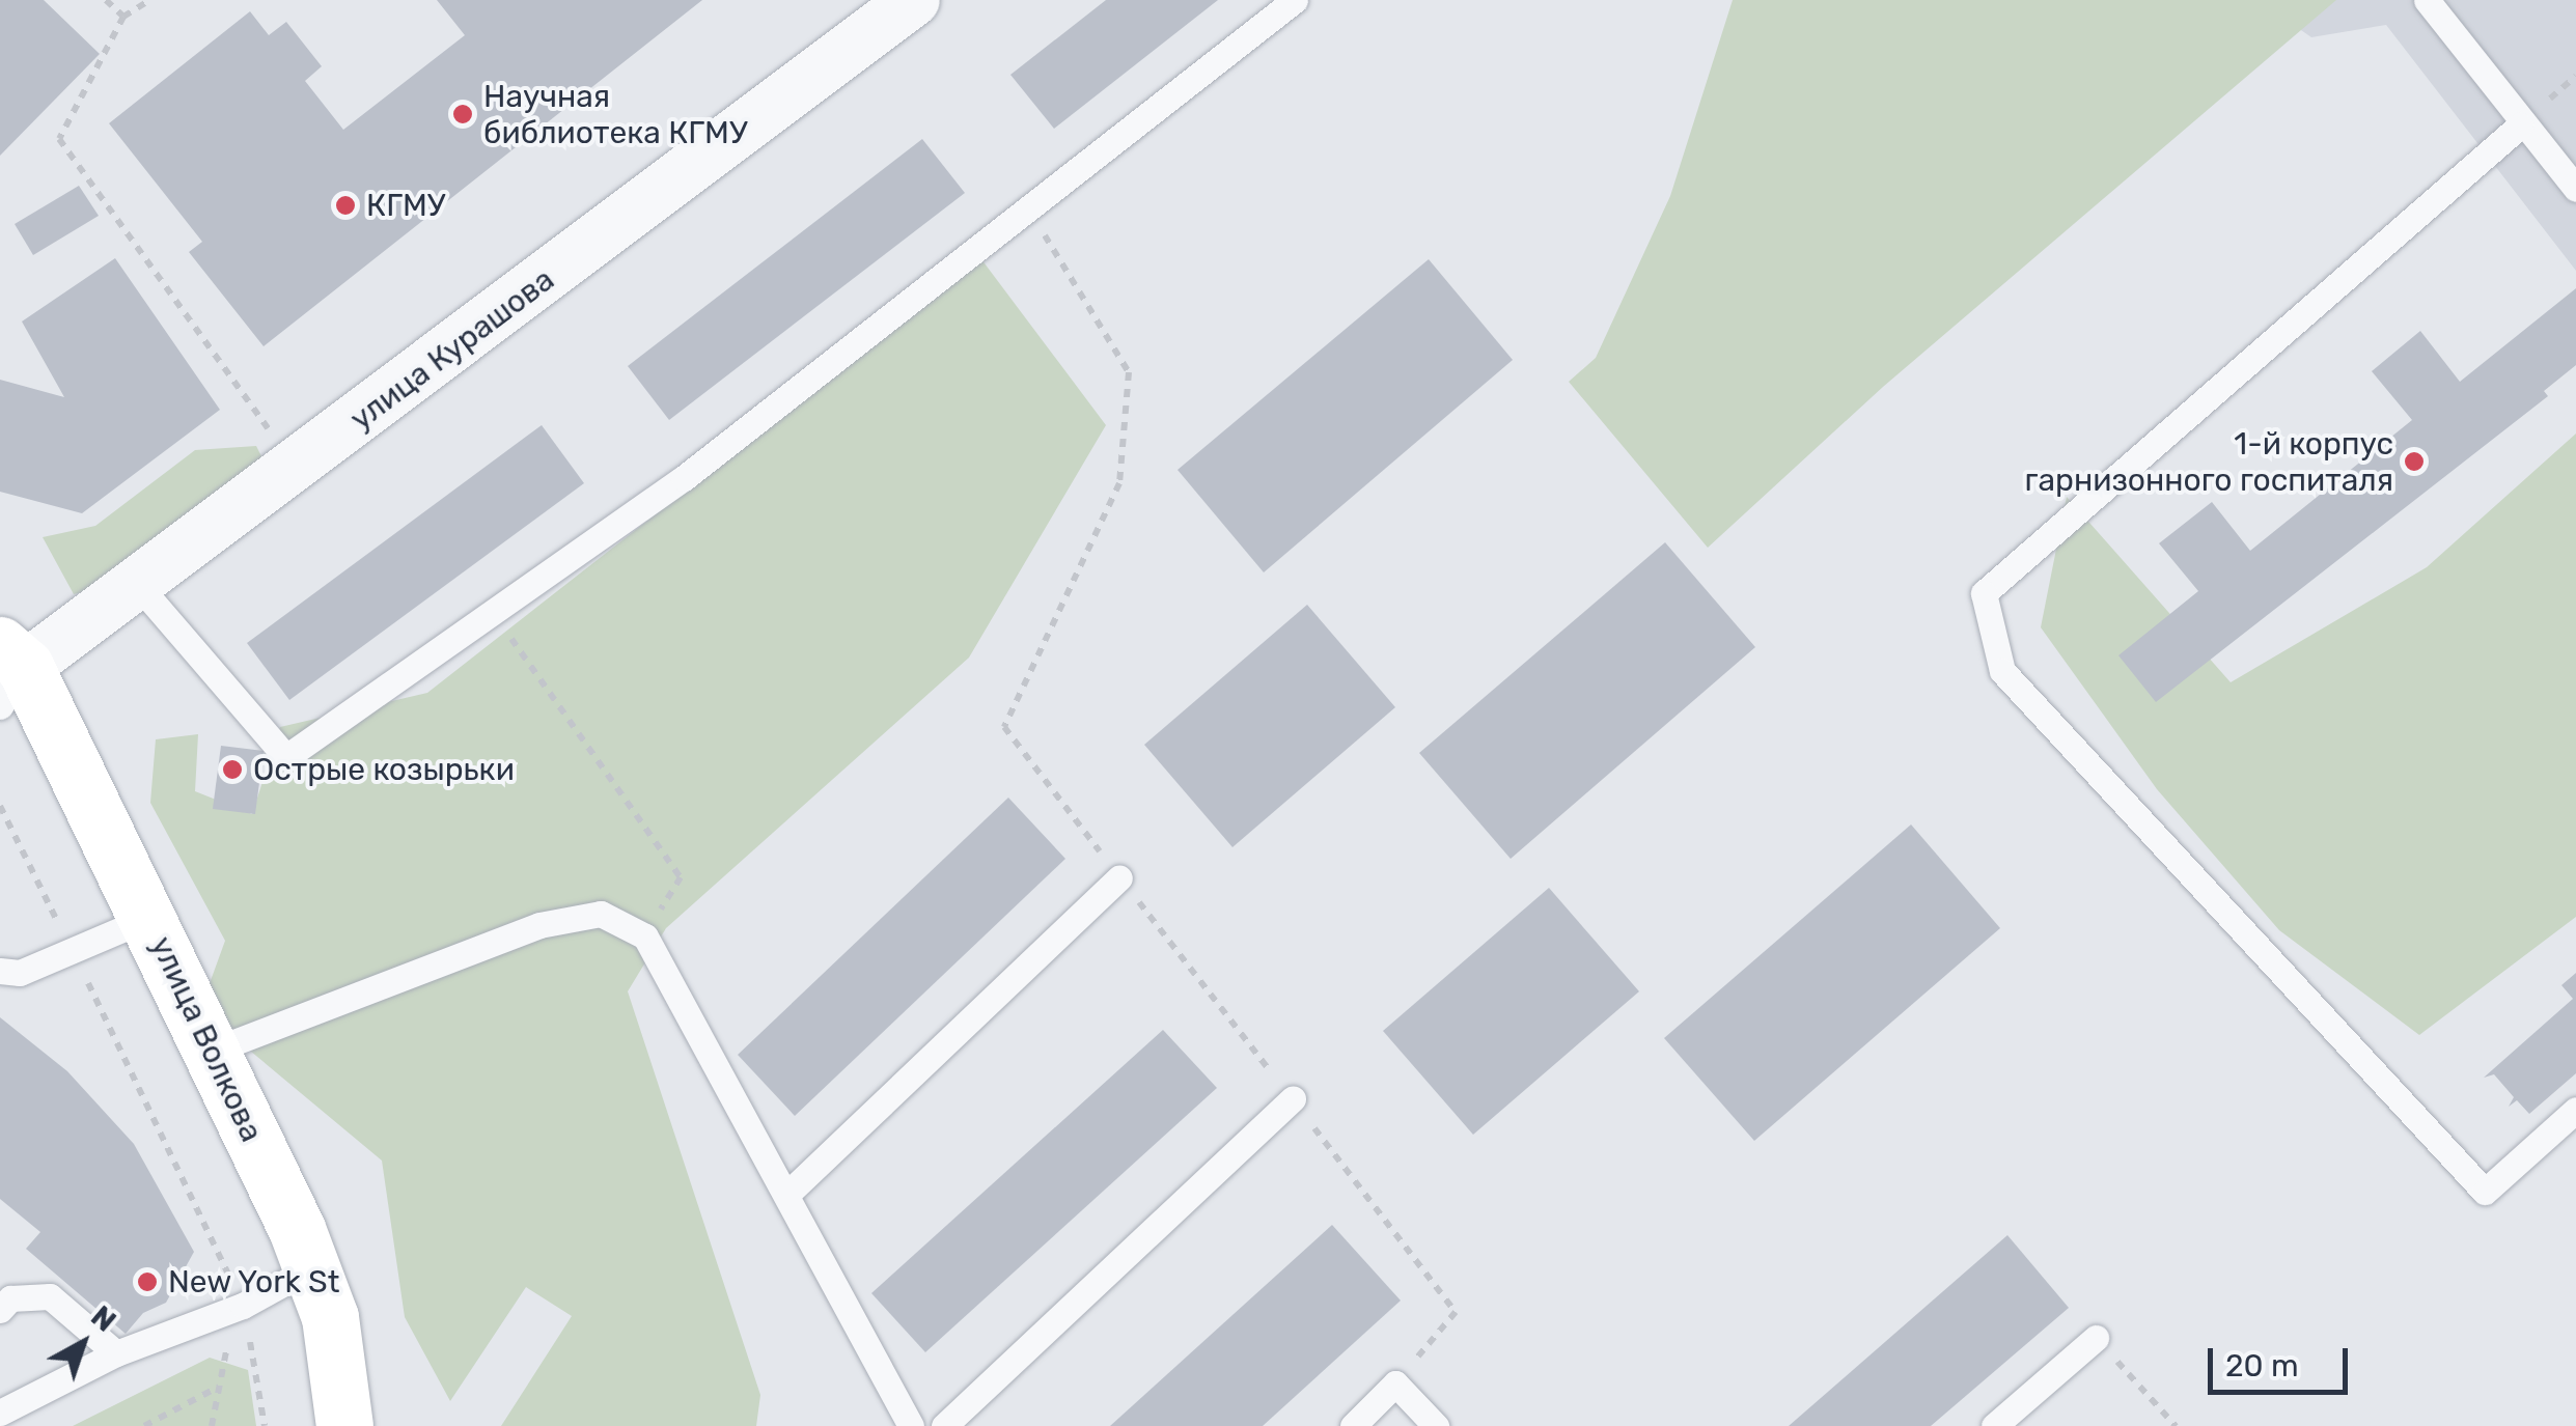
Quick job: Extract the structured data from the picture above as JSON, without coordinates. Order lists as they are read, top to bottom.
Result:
{
  "streets": {
    "main road": ["улица Волкова"],
    "street": ["улица Курашова"]
  },
  "crossings": [
    ["улица Курашова", "улица Волкова"]
  ],
  "places": [
    "Научная библиотека КГМУ",
    "КГМУ",
    "1-й корпус гарнизонного госпиталя",
    "Острые козырьки",
    "New York St"
  ],
  "scale_bar": "20 m",
  "north": "top right"
}
